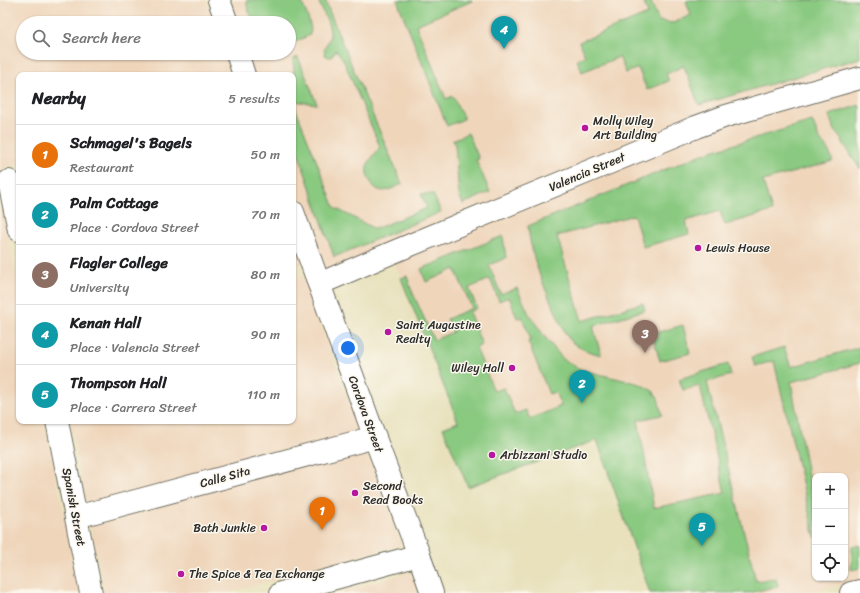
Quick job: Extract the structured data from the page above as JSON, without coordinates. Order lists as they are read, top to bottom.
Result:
{
  "streets": {
    "street": [
      "Valencia Street",
      "Cordova Street",
      "Calle Sita",
      "Spanish Street"
    ]
  },
  "crossings": [
    ["Valencia Street", "Cordova Street"],
    ["Cordova Street", "Calle Sita"],
    ["Calle Sita", "Spanish Street"]
  ],
  "places": [
    "Molly Wiley Art Building",
    "Lewis House",
    "Saint Augustine Realty",
    "Wiley Hall",
    "Arbizzani Studio",
    "Second Read Books",
    "Bath Junkie",
    "The Spice & Tea Exchange"
  ],
  "page": {
    "pins": [
      "4",
      "3",
      "2",
      "1",
      "5"
    ],
    "search": "Search here",
    "heading": ["Nearby", "5 results"],
    "list": [
      {
        "mark": "1",
        "name": "Schmagel's Bagels",
        "note": "Restaurant",
        "value": "50 m"
      },
      {
        "mark": "2",
        "name": "Palm Cottage",
        "note": "Place · Cordova Street",
        "value": "70 m"
      },
      {
        "mark": "3",
        "name": "Flagler College",
        "note": "University",
        "value": "80 m"
      },
      {
        "mark": "4",
        "name": "Kenan Hall",
        "note": "Place · Valencia Street",
        "value": "90 m"
      },
      {
        "mark": "5",
        "name": "Thompson Hall",
        "note": "Place · Carrera Street",
        "value": "110 m"
      }
    ],
    "map_buttons": ["+", "−"]
  }
}
